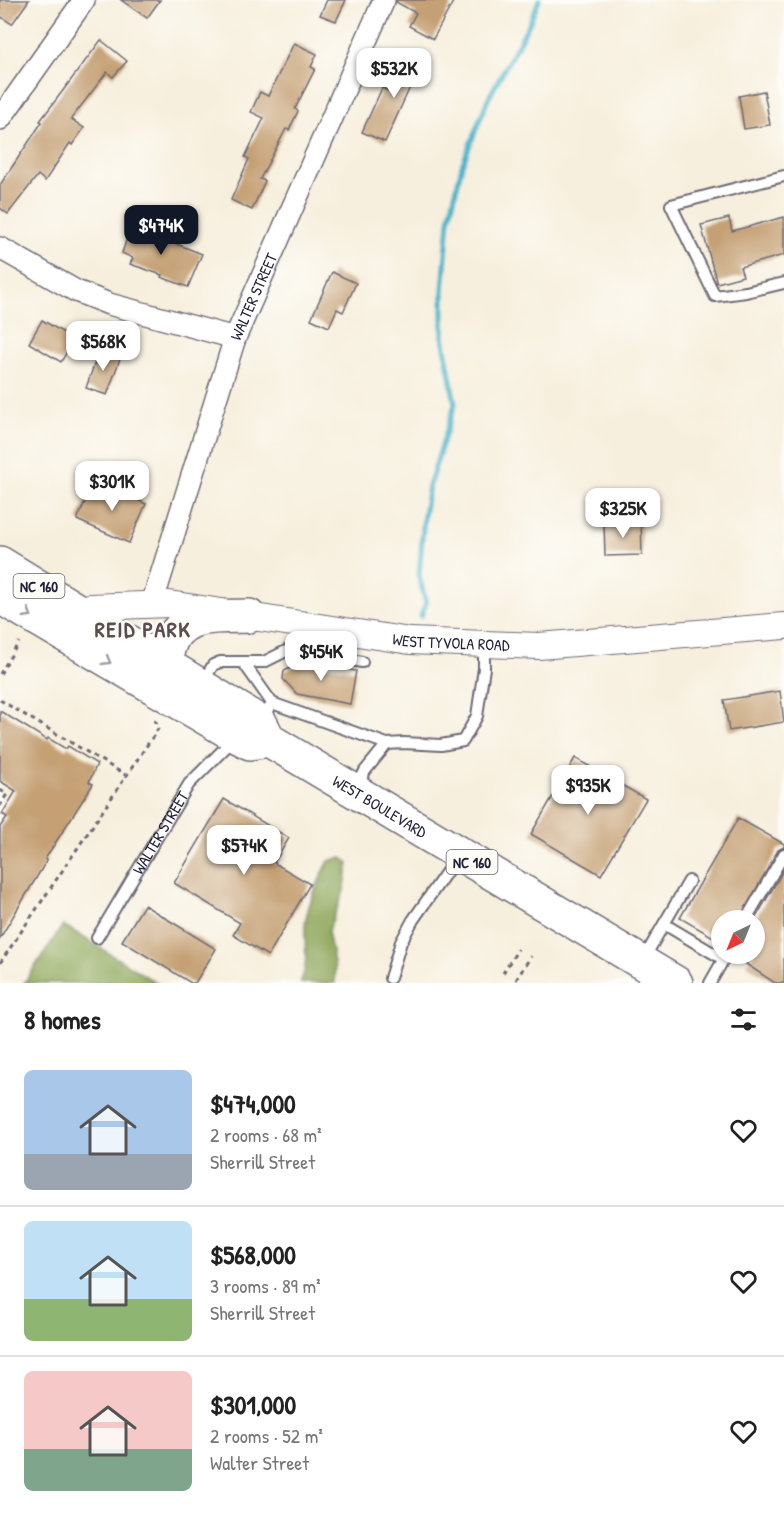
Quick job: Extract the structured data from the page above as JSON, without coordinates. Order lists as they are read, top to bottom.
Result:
{
  "streets": {
    "main road": ["NC 160", "WEST BOULEVARD"],
    "street": ["WALTER STREET", "WEST TYVOLA ROAD"]
  },
  "crossings": [
    ["WALTER STREET", "WEST TYVOLA ROAD"],
    ["WALTER STREET", "WEST BOULEVARD"],
    ["WEST TYVOLA ROAD", "WEST BOULEVARD"]
  ],
  "districts": ["REID PARK"],
  "north": "bottom left",
  "page": {
    "price": [
      "$532K",
      "$474K",
      "$568K",
      "$301K",
      "$325K",
      "$454K",
      "$935K",
      "$574K"
    ],
    "heading": "8 homes",
    "list": [
      {
        "name": "$474,000",
        "note": "2 rooms · 68 m² · Sherrill Street"
      },
      {
        "name": "$568,000",
        "note": "3 rooms · 89 m² · Sherrill Street"
      },
      {
        "name": "$301,000",
        "note": "2 rooms · 52 m² · Walter Street"
      }
    ]
  }
}
